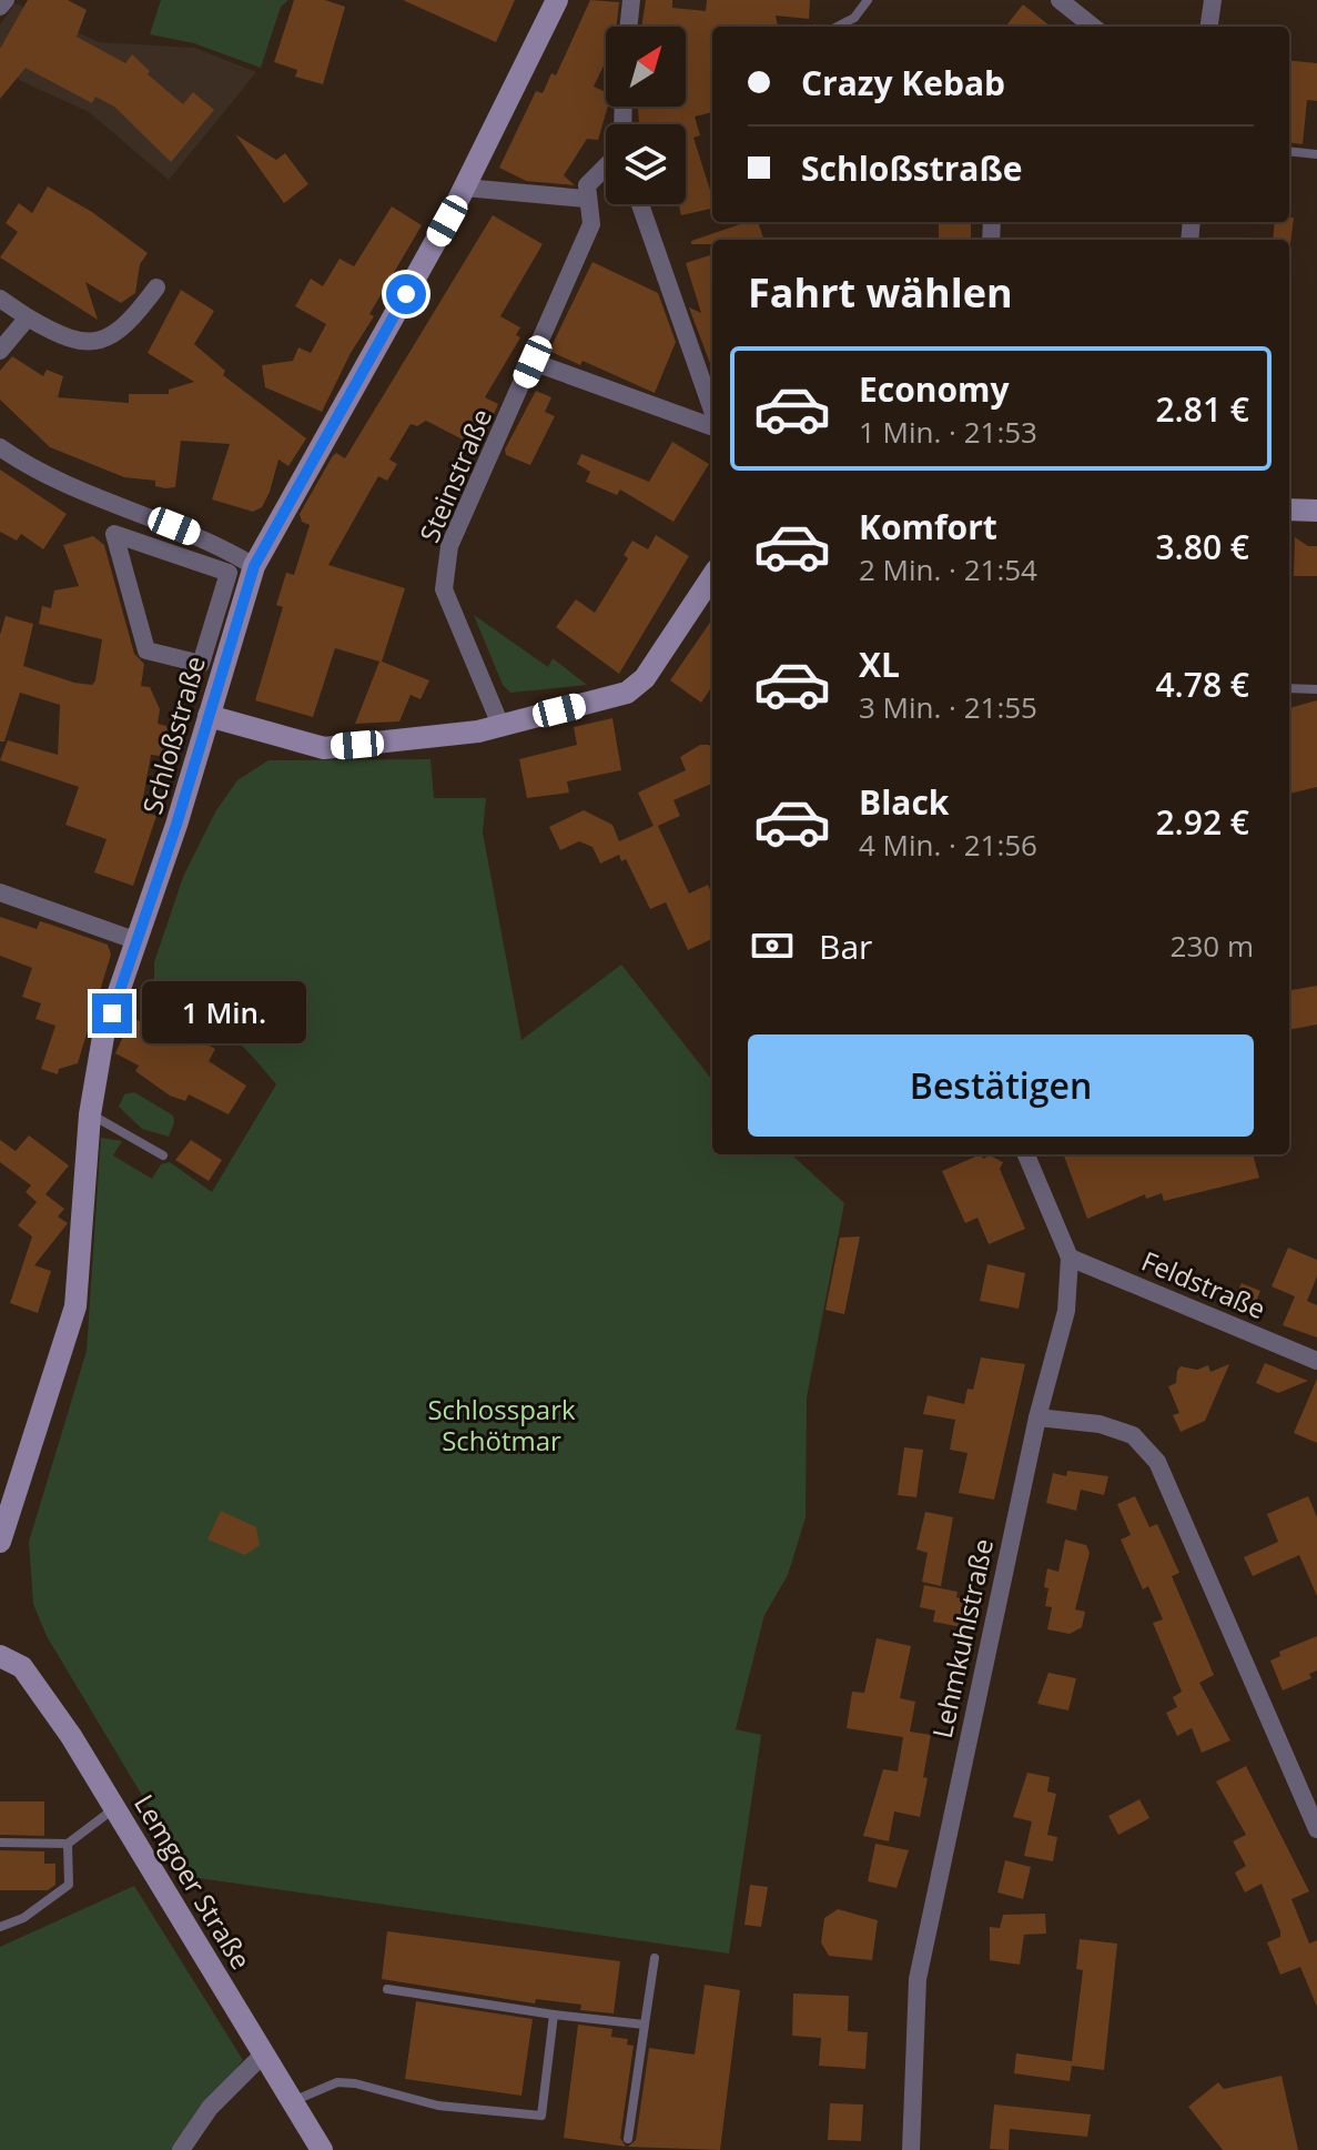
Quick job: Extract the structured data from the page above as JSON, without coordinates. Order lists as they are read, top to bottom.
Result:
{
  "streets": {
    "street": [
      "Steinstraße",
      "Schloßstraße",
      "Feldstraße",
      "Lehmkuhlstraße",
      "Lemgoer Straße"
    ]
  },
  "crossings": [
    ["Feldstraße", "Lehmkuhlstraße"]
  ],
  "parks": ["Schlosspark Schötmar"],
  "north": "top right",
  "page": {
    "banner": ["Crazy Kebab", "Schloßstraße"],
    "heading": "Fahrt wählen",
    "list": [
      {
        "name": "Economy",
        "note": "1 Min. · 21:53",
        "value": "2.81 €"
      },
      {
        "name": "Komfort",
        "note": "2 Min. · 21:54",
        "value": "3.80 €"
      },
      {
        "name": "XL",
        "note": "3 Min. · 21:55",
        "value": "4.78 €"
      },
      {
        "name": "Black",
        "note": "4 Min. · 21:56",
        "value": "2.92 €"
      }
    ],
    "pay": ["Bar", "230 m"],
    "bubble": "1 Min.",
    "buttons": "Bestätigen"
  }
}
